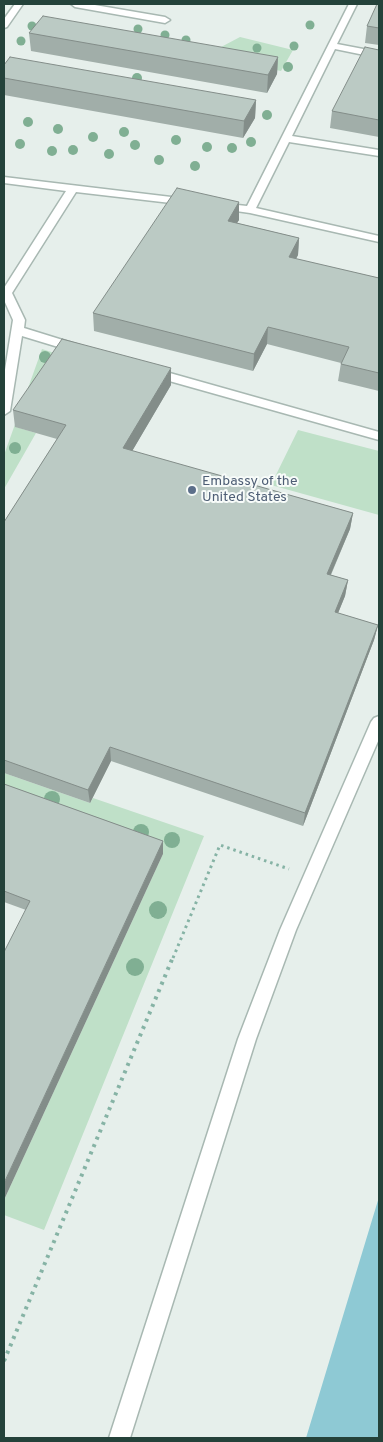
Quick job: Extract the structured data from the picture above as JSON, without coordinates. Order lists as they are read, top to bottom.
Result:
{
  "places": ["Embassy of the United States"]
}
